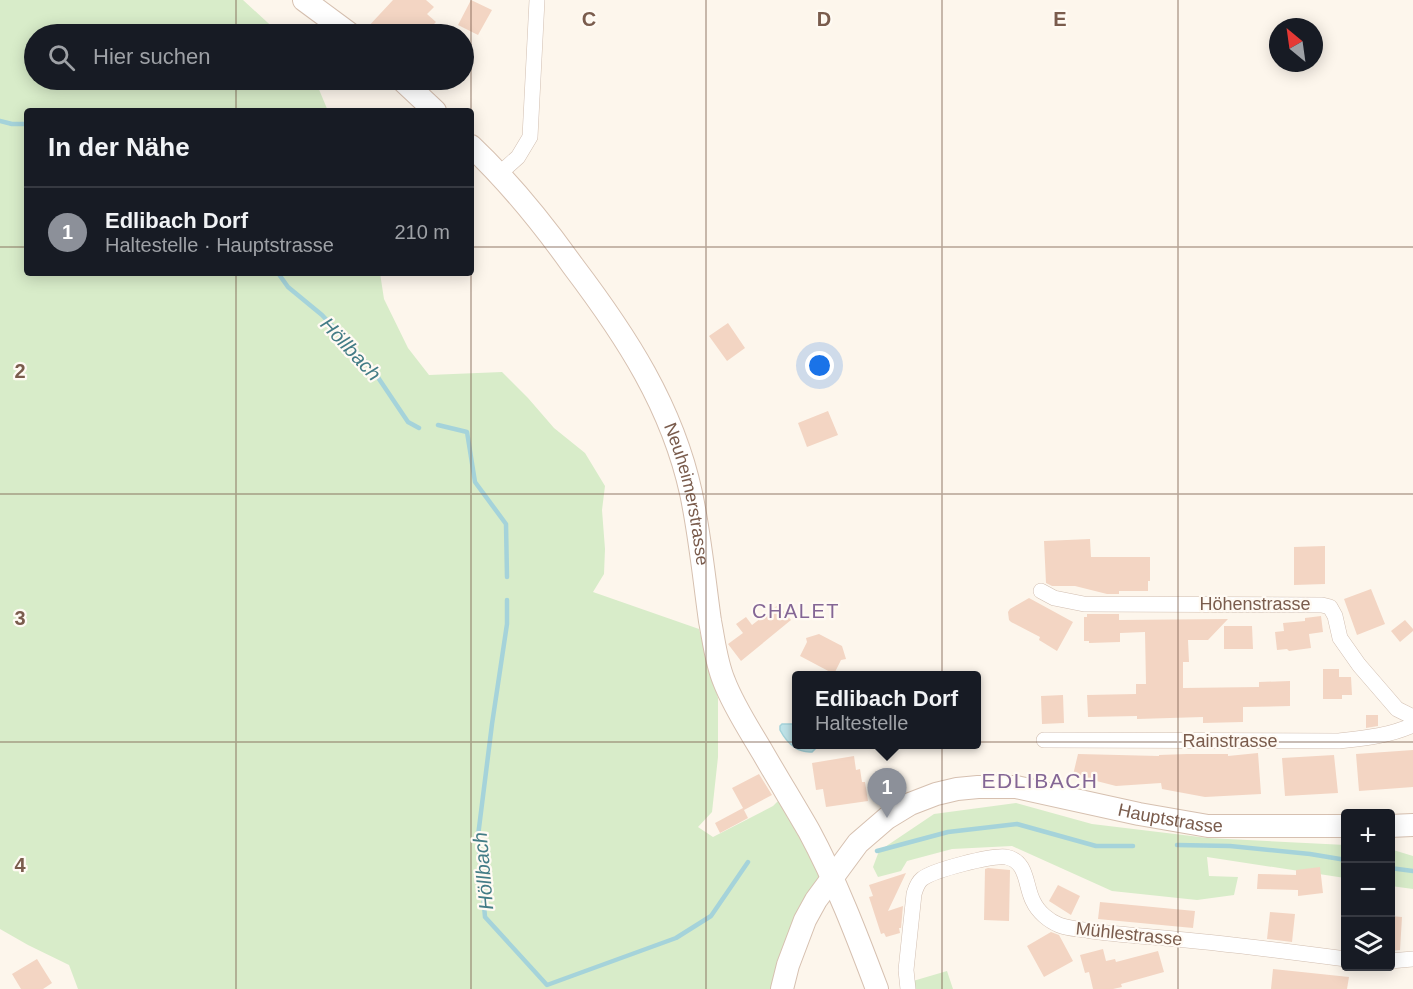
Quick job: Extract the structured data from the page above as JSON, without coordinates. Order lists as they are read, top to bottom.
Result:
{
  "streets": {
    "street": [
      "Neuheimerstrasse",
      "Höhenstrasse",
      "Rainstrasse",
      "Hauptstrasse",
      "Mühlestrasse"
    ]
  },
  "crossings": [
    ["Neuheimerstrasse", "Hauptstrasse"]
  ],
  "districts": ["CHALET", "EDLIBACH"],
  "water": ["Höllbach"],
  "north": "top left",
  "page": {
    "search": "Hier suchen",
    "heading": "In der Nähe",
    "list": [
      {
        "mark": "1",
        "name": "Edlibach Dorf",
        "note": "Haltestelle · Hauptstrasse",
        "value": "210 m"
      }
    ],
    "popup": ["Edlibach Dorf", "Haltestelle"],
    "pins": "1",
    "map_buttons": ["+", "−"]
  },
  "grid": {
    "columns": ["C", "D", "E"],
    "rows": ["2", "3", "4"]
  }
}
